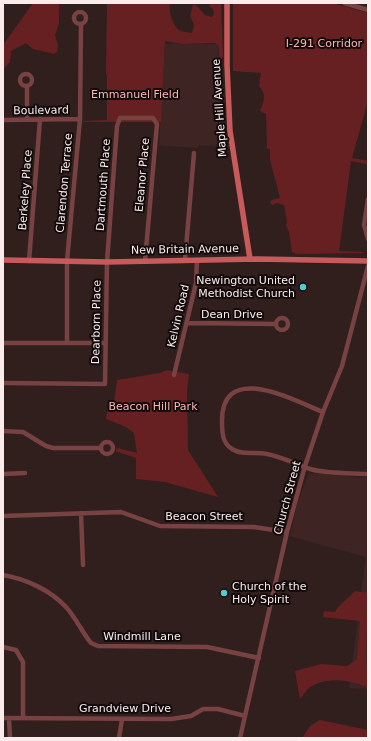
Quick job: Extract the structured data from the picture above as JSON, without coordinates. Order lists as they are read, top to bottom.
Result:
{
  "streets": {
    "main road": ["Maple Hill Avenue", "New Britain Avenue"],
    "street": [
      "Boulevard",
      "Eleanor Place",
      "Clarendon Terrace",
      "Dartmouth Place",
      "Berkeley Place",
      "Dean Drive",
      "Kelvin Road",
      "Dearborn Place",
      "Church Street",
      "Beacon Street",
      "Windmill Lane",
      "Grandview Drive"
    ]
  },
  "crossings": [
    ["Maple Hill Avenue", "New Britain Avenue"],
    ["Boulevard", "Clarendon Terrace"],
    ["Boulevard", "Berkeley Place"],
    ["Eleanor Place", "Dartmouth Place"],
    ["Eleanor Place", "New Britain Avenue"],
    ["Clarendon Terrace", "New Britain Avenue"],
    ["Dartmouth Place", "New Britain Avenue"],
    ["Dartmouth Place", "Dearborn Place"],
    ["Berkeley Place", "New Britain Avenue"],
    ["New Britain Avenue", "Kelvin Road"],
    ["New Britain Avenue", "Dearborn Place"],
    ["Dean Drive", "Kelvin Road"],
    ["Church Street", "Beacon Street"],
    ["Church Street", "Windmill Lane"],
    ["Church Street", "Grandview Drive"]
  ],
  "parks": ["I-291 Corridor", "Emmanuel Field", "Beacon Hill Park"],
  "places": ["Newington United Methodist Church", "Church of the Holy Spirit"]
}
